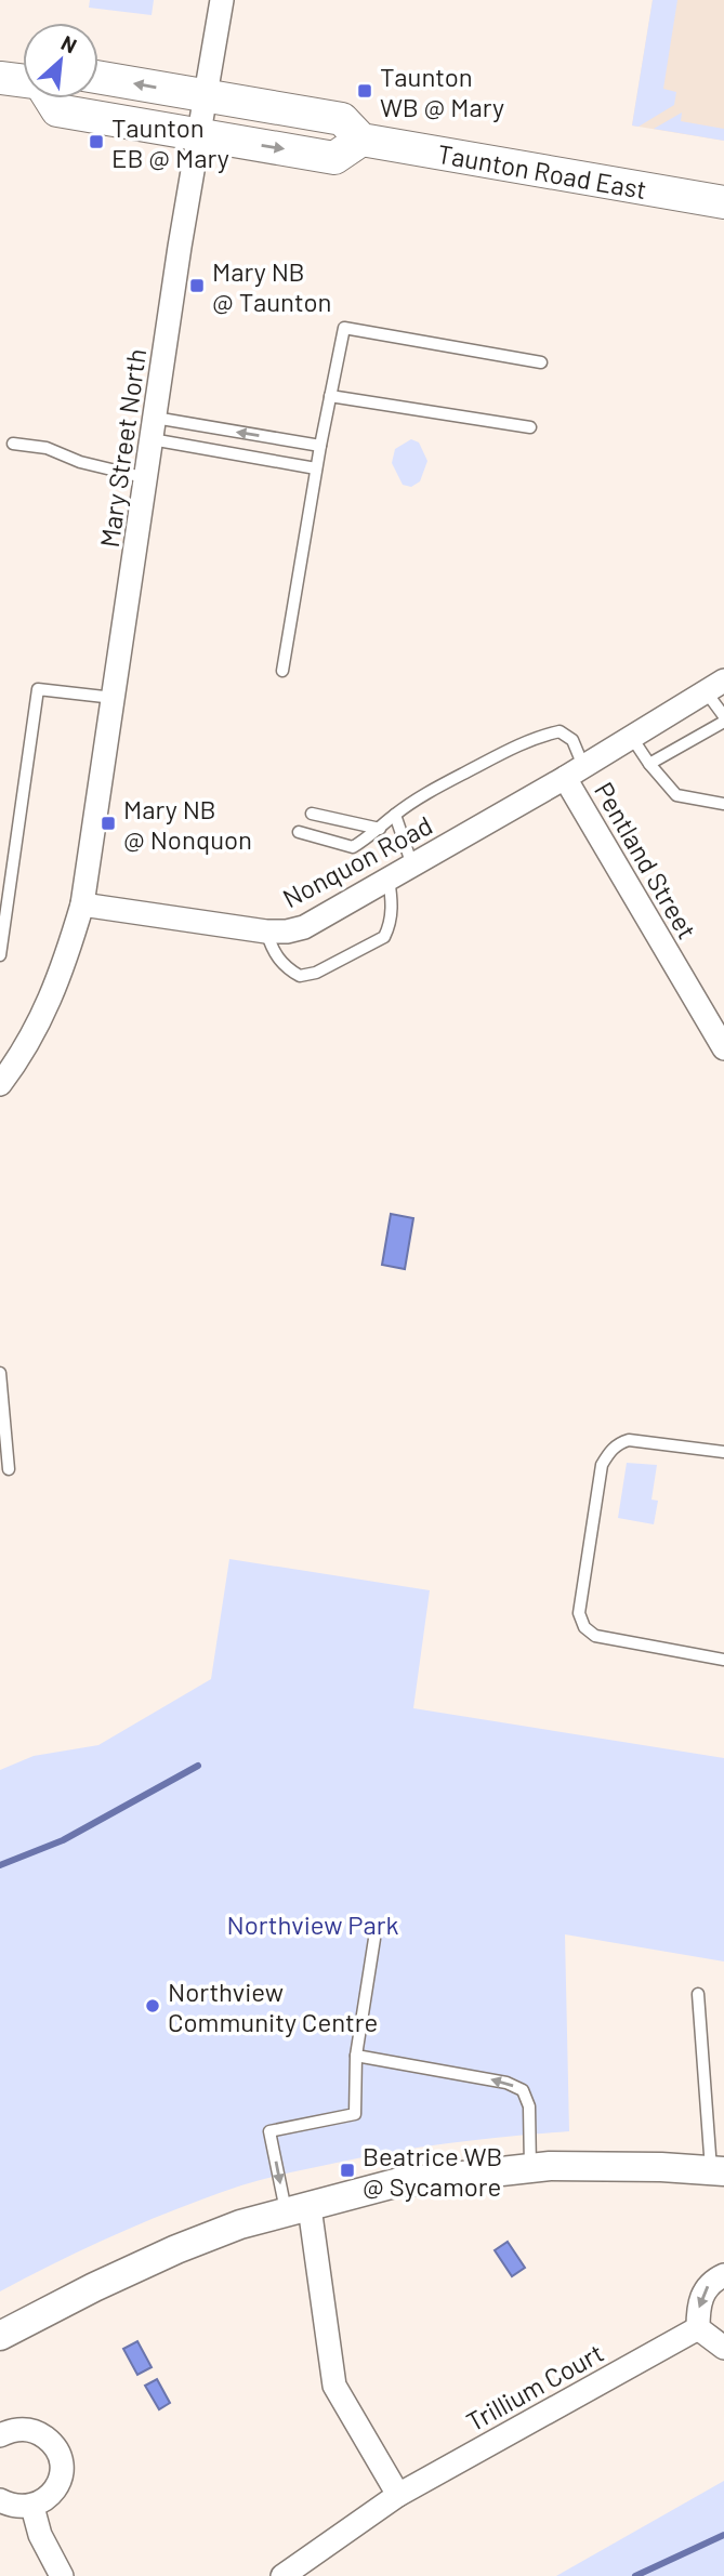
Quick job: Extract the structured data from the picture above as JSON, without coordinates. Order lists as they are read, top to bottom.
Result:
{
  "streets": {
    "main road": ["Taunton Road East"],
    "street": [
      "Mary Street North",
      "Pentland Street",
      "Nonquon Road",
      "Trillium Court"
    ]
  },
  "crossings": [
    ["Taunton Road East", "Mary Street North"],
    ["Mary Street North", "Nonquon Road"],
    ["Pentland Street", "Nonquon Road"]
  ],
  "parks": ["Northview Park"],
  "places": {
    "transit": [
      "Taunton WB @ Mary",
      "Taunton EB @ Mary",
      "Mary NB @ Taunton",
      "Mary NB @ Nonquon",
      "Beatrice WB @ Sycamore"
    ],
    "other": ["Northview Community Centre"]
  },
  "north": "top right"
}
